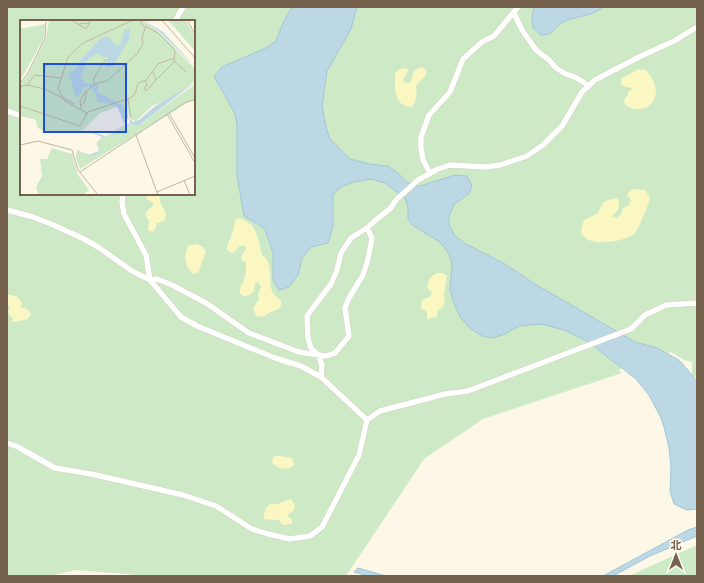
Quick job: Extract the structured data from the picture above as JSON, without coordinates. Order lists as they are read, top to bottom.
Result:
{
  "north": "top"
}
